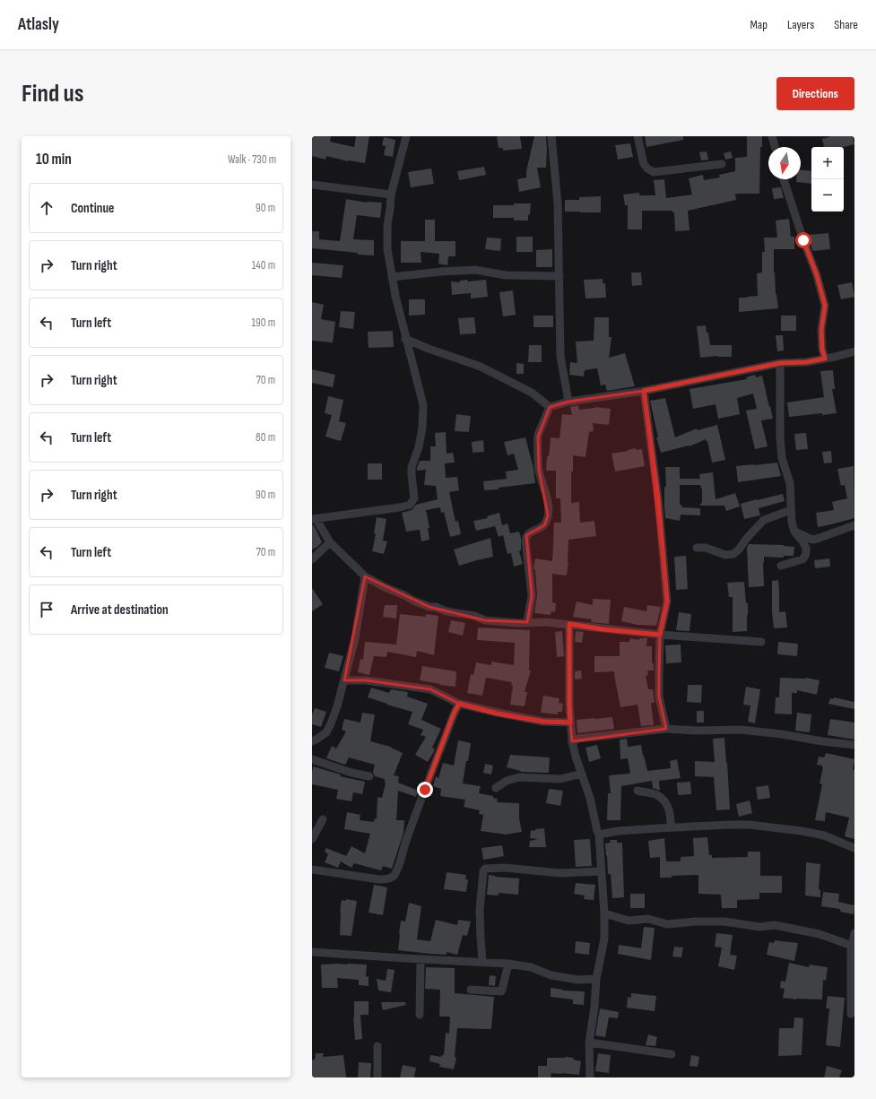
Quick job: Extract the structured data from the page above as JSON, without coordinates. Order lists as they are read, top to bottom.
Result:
{
  "north": "bottom",
  "page": {
    "header": "Atlasly",
    "nav": ["Map", "Layers", "Share"],
    "buttons": "Directions",
    "title": "Find us",
    "heading": ["10 min", "Walk · 730 m"],
    "map_buttons": ["+", "−"],
    "list": [
      ["Continue", "90 m"],
      ["Turn right", "140 m"],
      ["Turn left", "190 m"],
      ["Turn right", "70 m"],
      ["Turn left", "80 m"],
      ["Turn right", "90 m"],
      ["Turn left", "70 m"],
      "Arrive at destination"
    ]
  }
}
